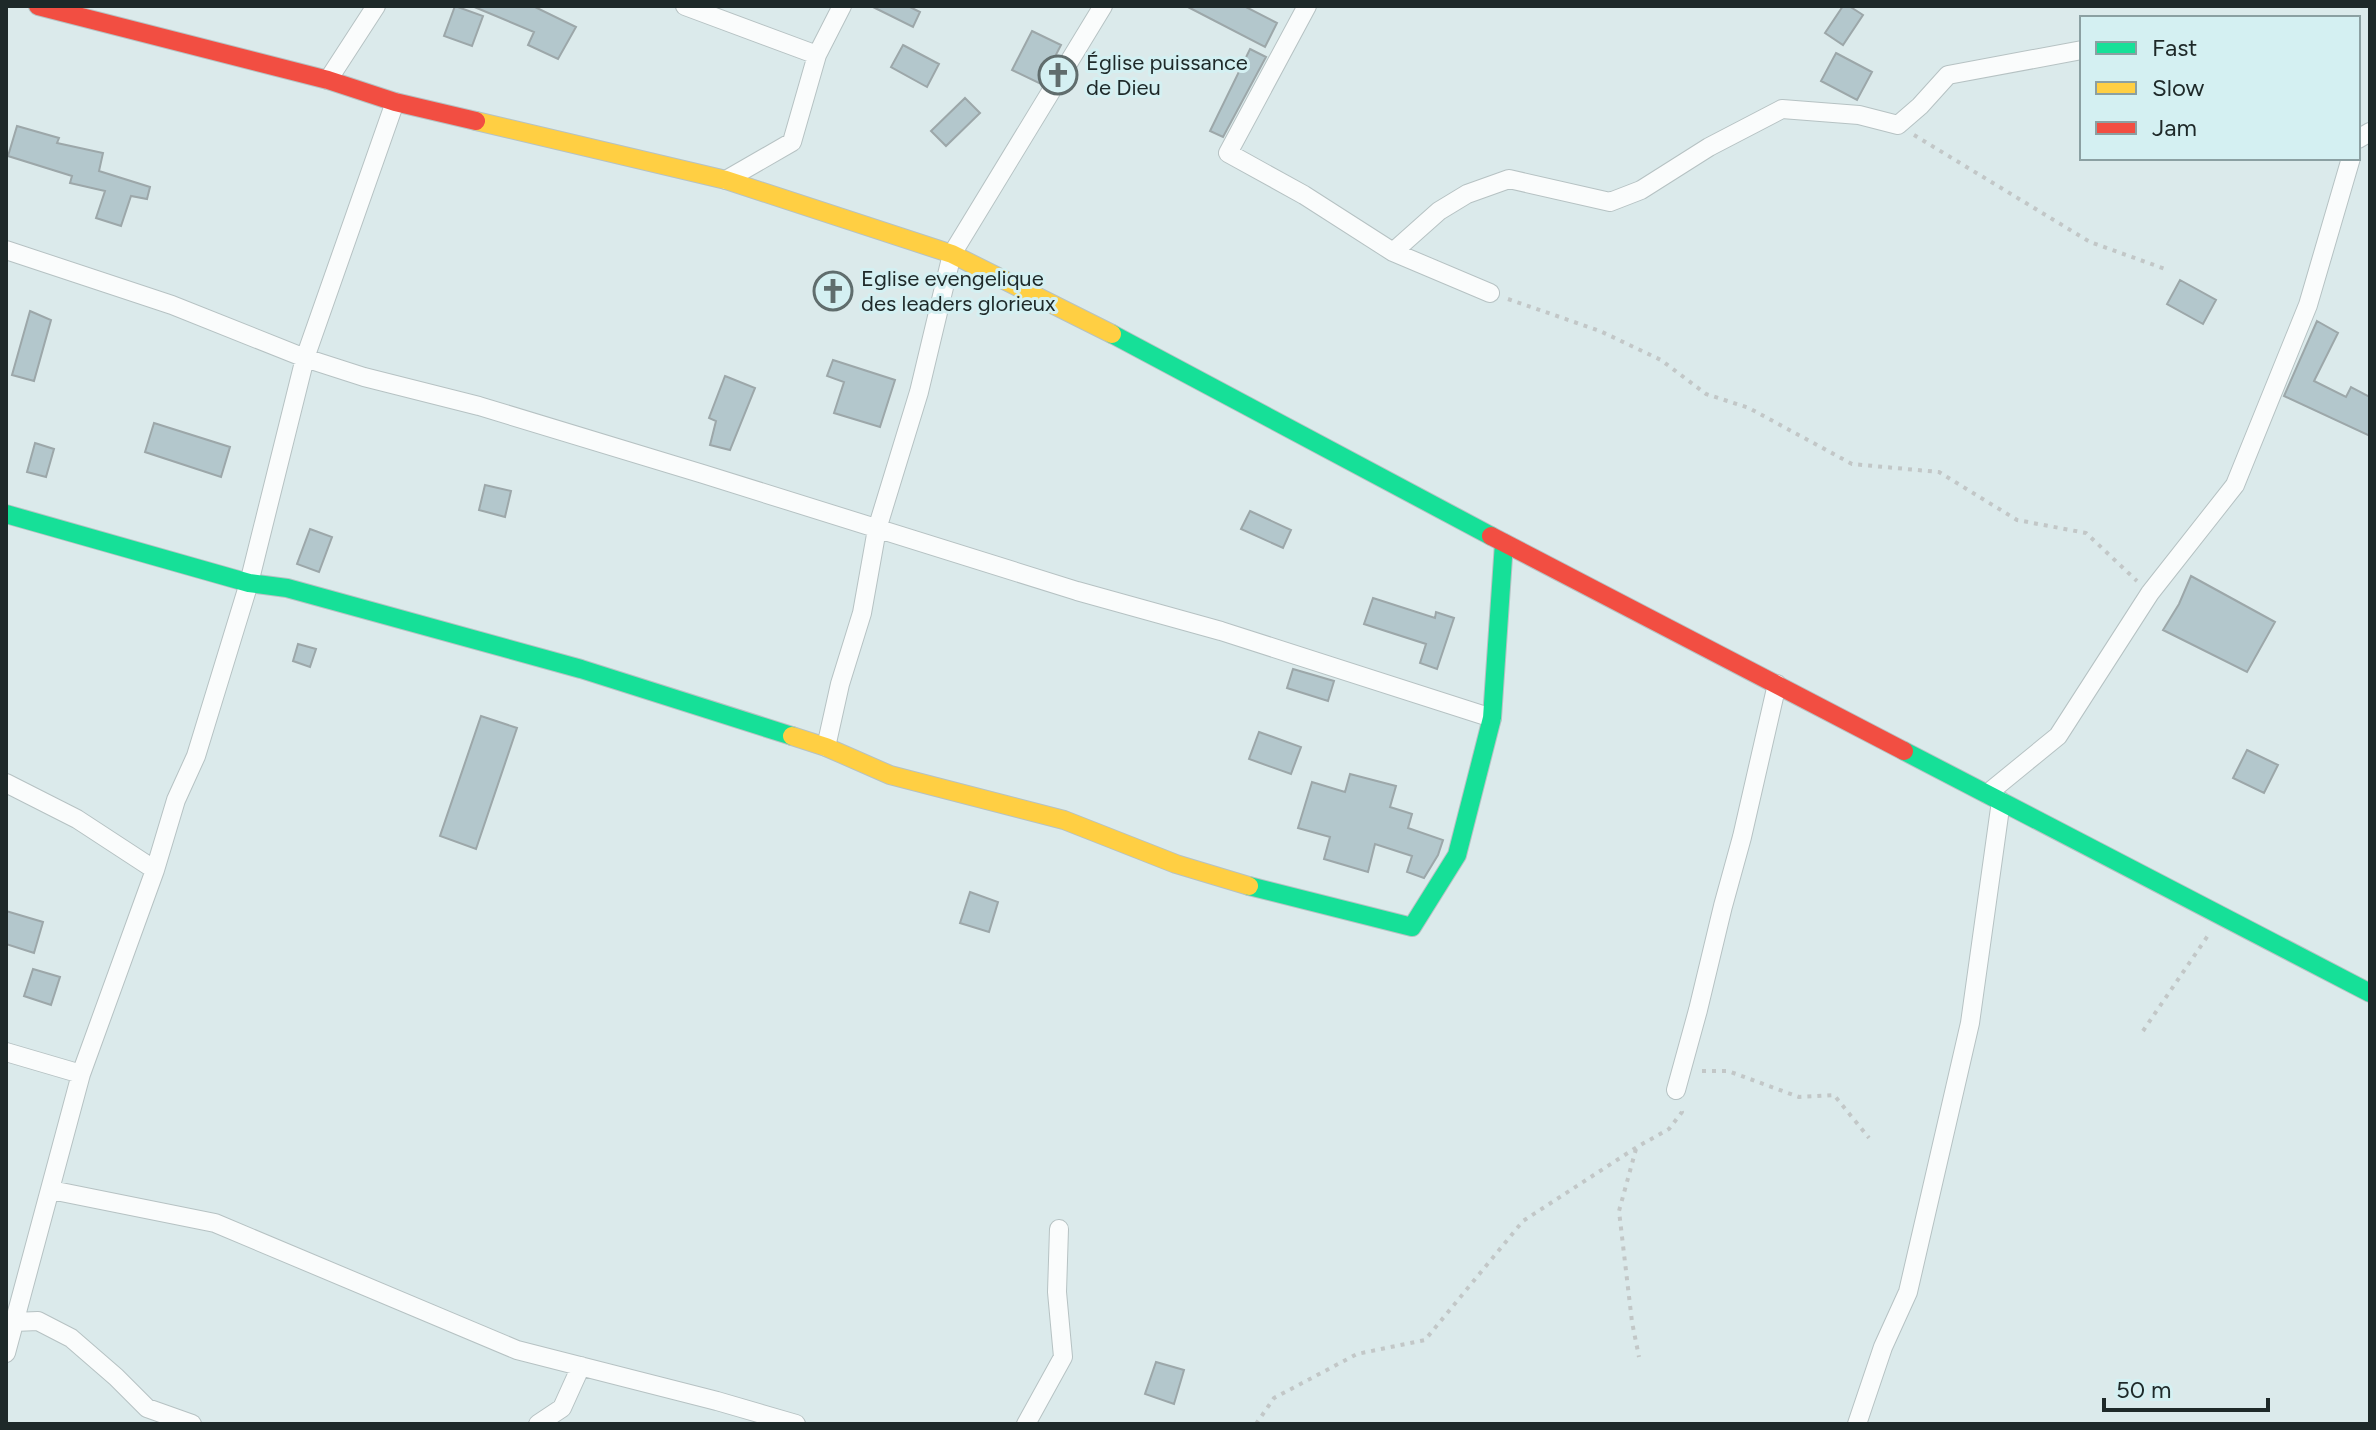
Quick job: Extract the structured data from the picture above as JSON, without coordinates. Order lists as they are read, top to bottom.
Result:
{
  "places": {
    "church": ["Église puissance de Dieu", "Eglise evengelique des leaders glorieux"]
  },
  "legend": ["Fast", "Slow", "Jam"],
  "scale_bar": "50 m"
}
